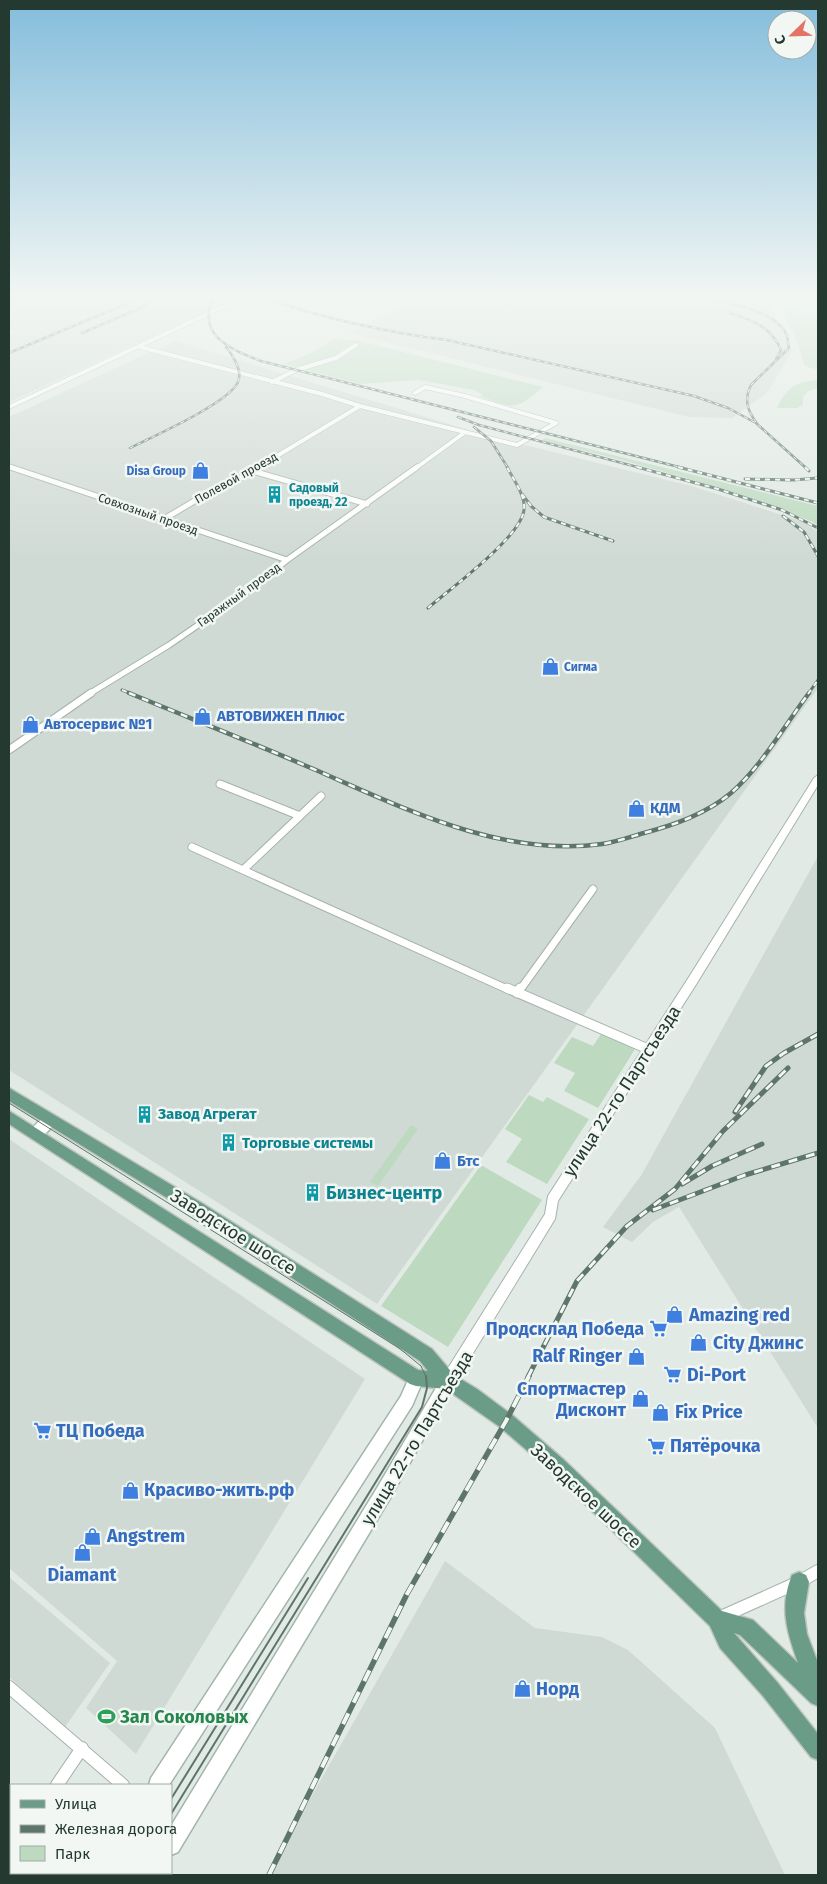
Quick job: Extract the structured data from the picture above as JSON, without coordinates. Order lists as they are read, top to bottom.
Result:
{
  "streets": {
    "main road": ["улица 22-го Партсъезда", "Заводское шоссе"],
    "street": ["Полевой проезд", "Совхозный проезд", "Гаражный проезд"]
  },
  "crossings": [
    ["Полевой проезд", "Совхозный проезд"],
    ["Совхозный проезд", "Гаражный проезд"],
    ["улица 22-го Партсъезда", "Заводское шоссе"]
  ],
  "places": {
    "shop": [
      "Disa Group",
      "Сигма",
      "АВТОВИЖЕН Плюс",
      "Автосервис №1",
      "КДМ",
      "Бтс",
      "Amazing red",
      "City Джинс",
      "Ralf Ringer",
      "Спортмастер Дисконт",
      "Fix Price",
      "Красиво-жить.рф",
      "Angstrem",
      "Diamant",
      "Норд"
    ],
    "building": [
      "Садовый проезд, 22",
      "Завод Агрегат",
      "Торговые системы",
      "Бизнес-центр"
    ],
    "supermarket": [
      "Продсклад Победа",
      "Di-Port",
      "ТЦ Победа",
      "Пятёрочка"
    ],
    "sports": ["Зал Соколовых"]
  },
  "legend": ["Улица", "Железная дорога", "Парк"],
  "north": "bottom left"
}
